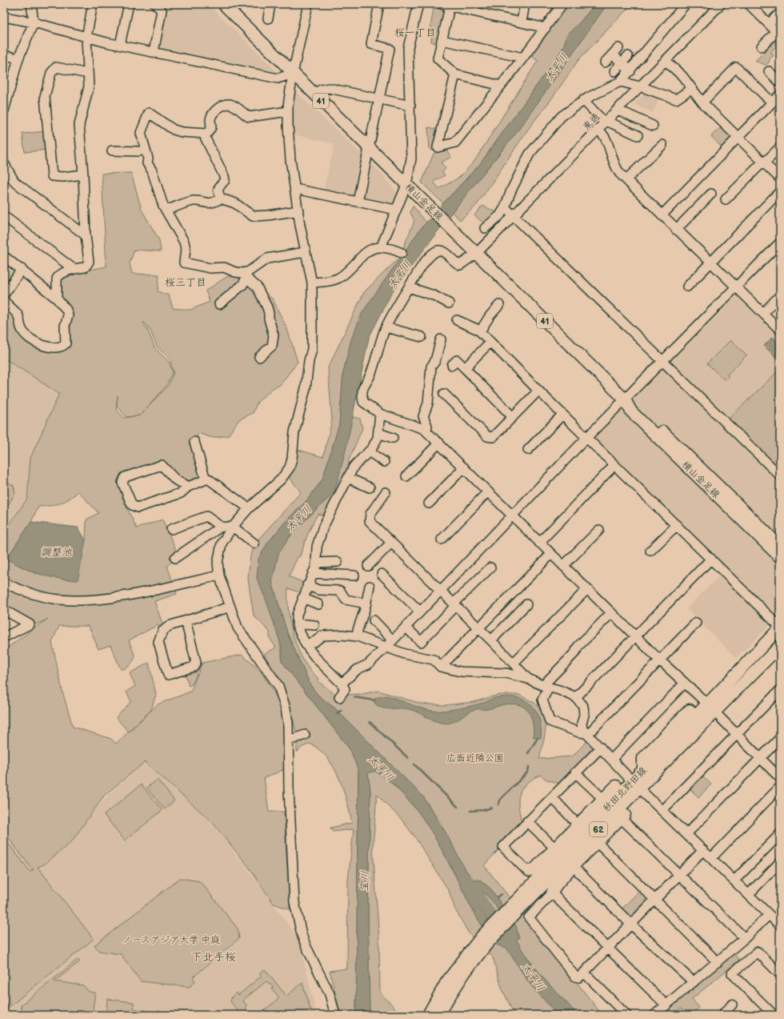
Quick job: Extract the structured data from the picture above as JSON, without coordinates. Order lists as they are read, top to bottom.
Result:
{
  "streets": {
    "main road": [
      "41",
      "横山金足線",
      "秋田北野田線",
      "62"
    ],
    "street": ["東通"]
  },
  "crossings": [
    ["東通", "横山金足線"]
  ],
  "districts": ["桜一丁目", "桜三丁目", "下北手桜"],
  "water": ["太平川", "調整池", "宝川"],
  "parks": ["広面近隣公園", "ノースアジア大学 中庭"]
}
